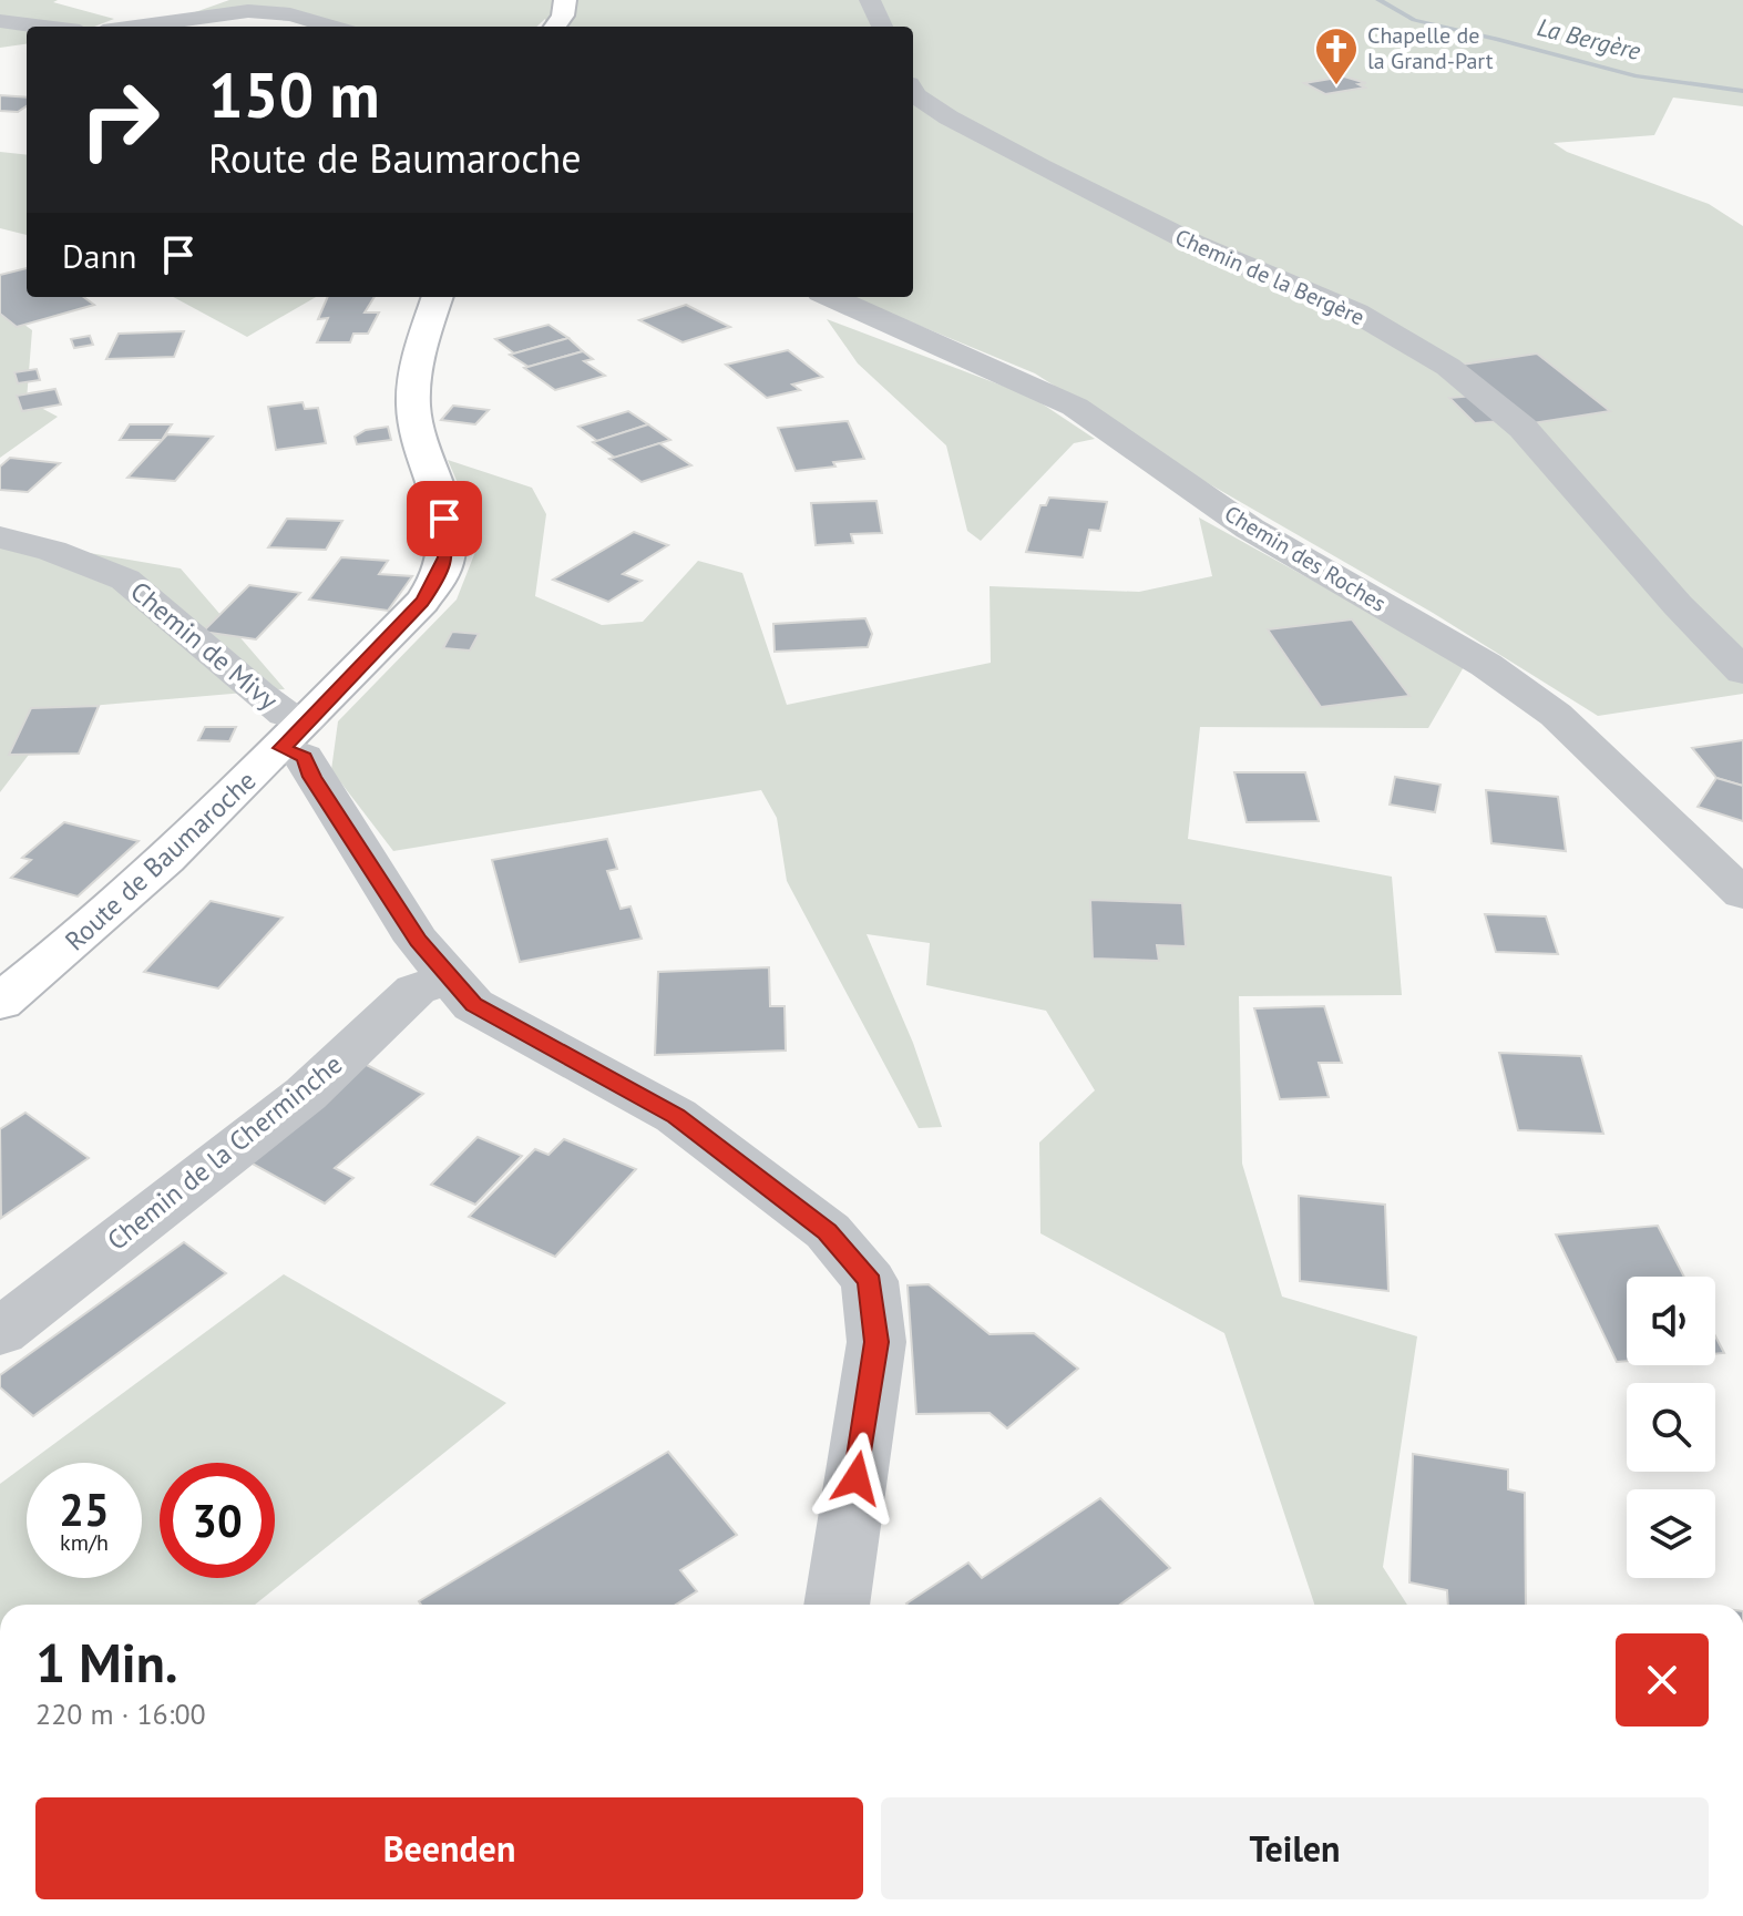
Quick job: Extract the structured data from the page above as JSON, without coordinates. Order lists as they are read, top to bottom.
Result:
{
  "streets": {
    "street": [
      "Chemin de la Bergère",
      "Chemin des Roches",
      "Chemin de Mivy",
      "Route de Baumaroche",
      "Chemin de la Cherminche"
    ]
  },
  "crossings": [
    ["Chemin de Mivy", "Route de Baumaroche"],
    ["Chemin de Mivy", "Chemin de la Cherminche"]
  ],
  "water": ["La Bergère"],
  "places": {
    "church": ["Chapelle de la Grand-Part"]
  },
  "page": {
    "turn": ["150 m", "Route de Baumaroche"],
    "then": "Dann",
    "speed": "25 km/h",
    "limit": "30",
    "heading": ["1 Min.", "220 m · 16:00"],
    "buttons": ["Beenden", "Teilen"]
  }
}
